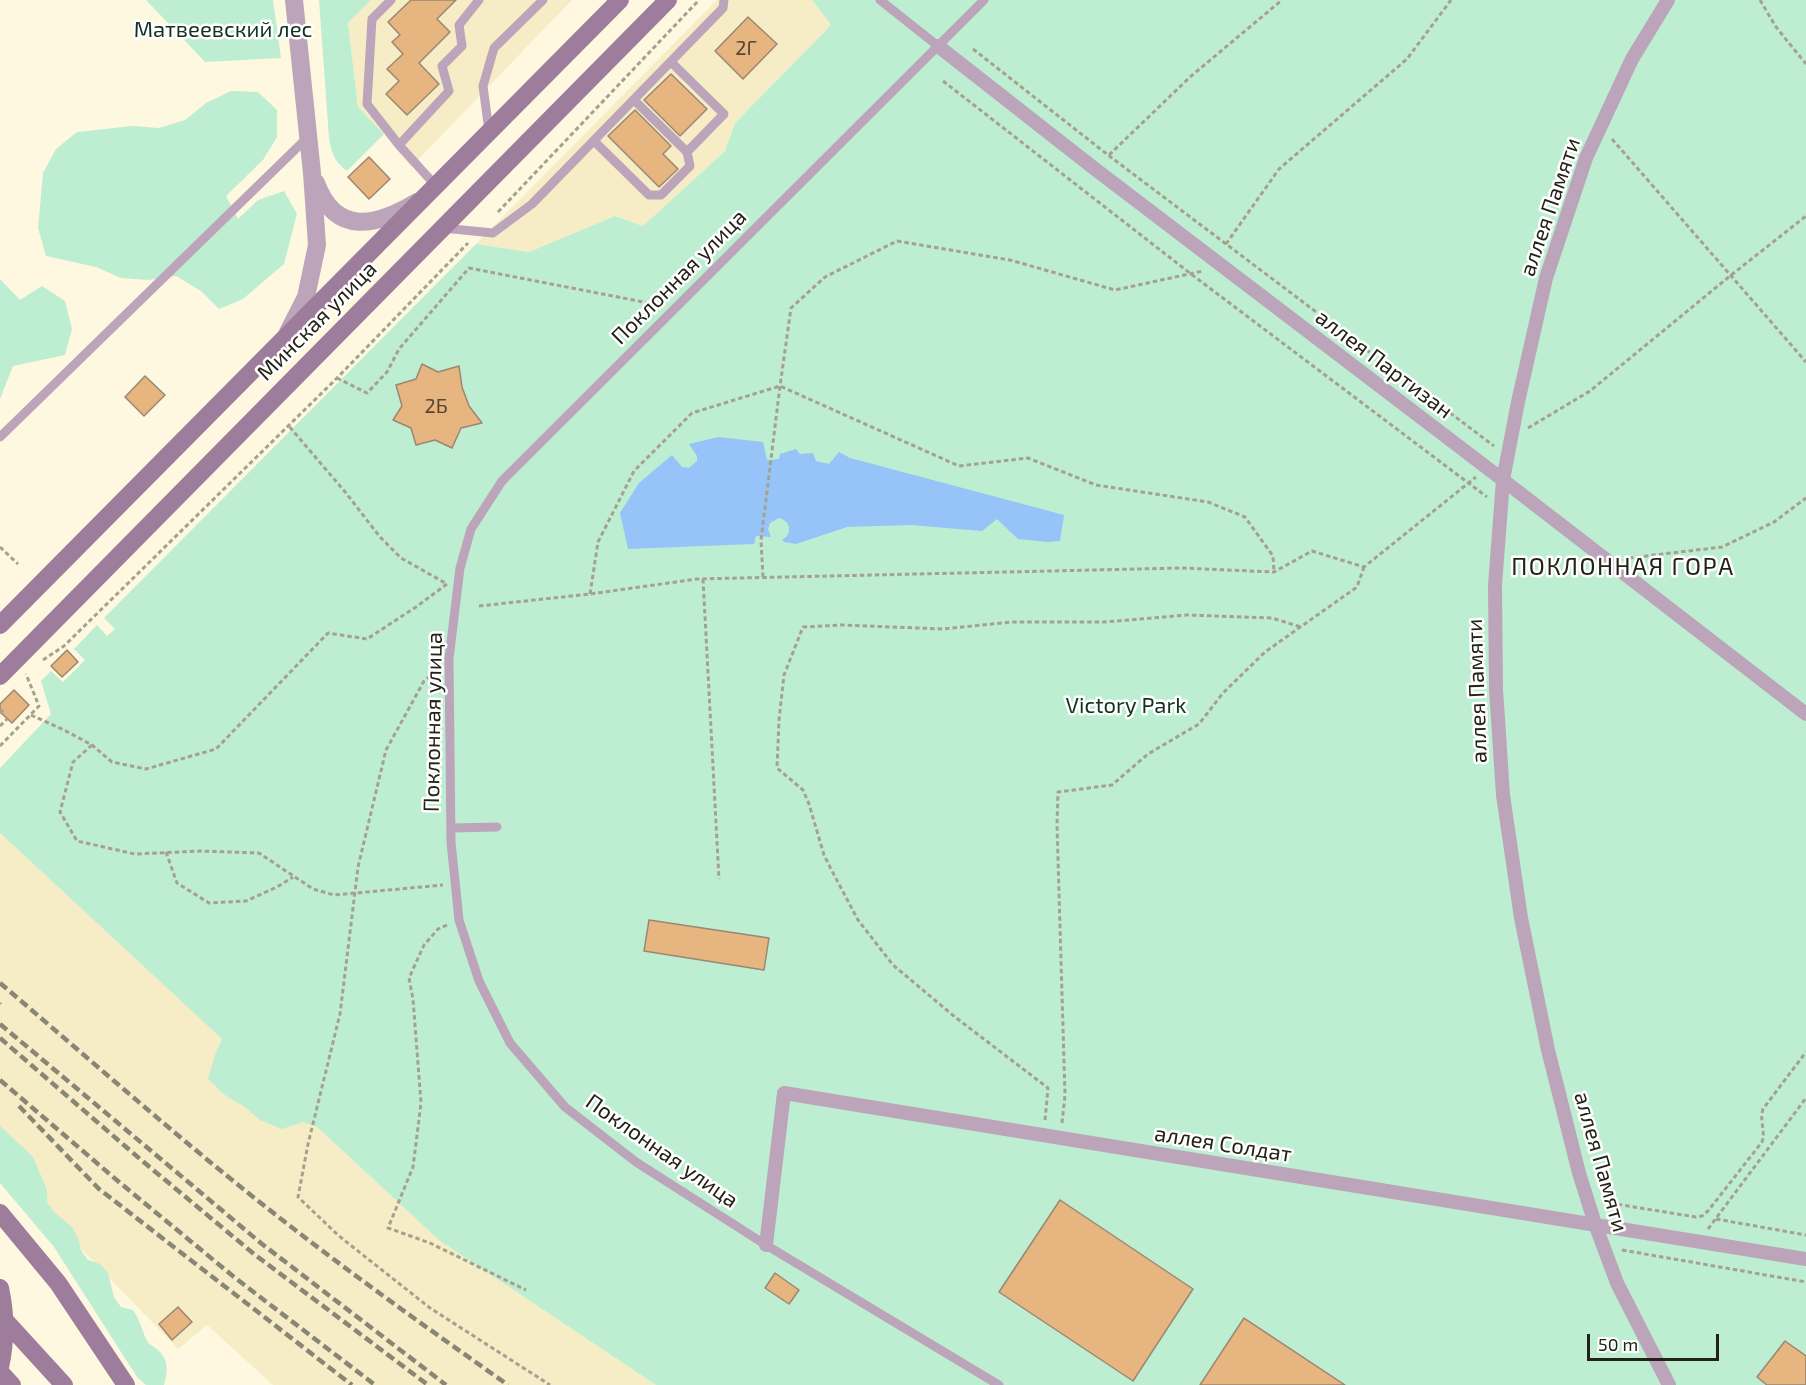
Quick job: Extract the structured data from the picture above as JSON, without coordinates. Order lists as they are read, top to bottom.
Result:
{
  "streets": {
    "main road": ["Минская улица"],
    "street": ["аллея Памяти", "аллея Партизан", "аллея Солдат"],
    "lane": ["Поклонная улица"]
  },
  "crossings": [
    ["аллея Памяти", "аллея Партизан"],
    ["аллея Памяти", "аллея Солдат"],
    ["Поклонная улица", "аллея Партизан"],
    ["Поклонная улица", "аллея Солдат"]
  ],
  "districts": ["ПОКЛОННАЯ ГОРА"],
  "parks": ["Матвеевский лес", "Victory Park"],
  "house_numbers": ["2Г", "2Б"],
  "scale_bar": "50 m"
}
